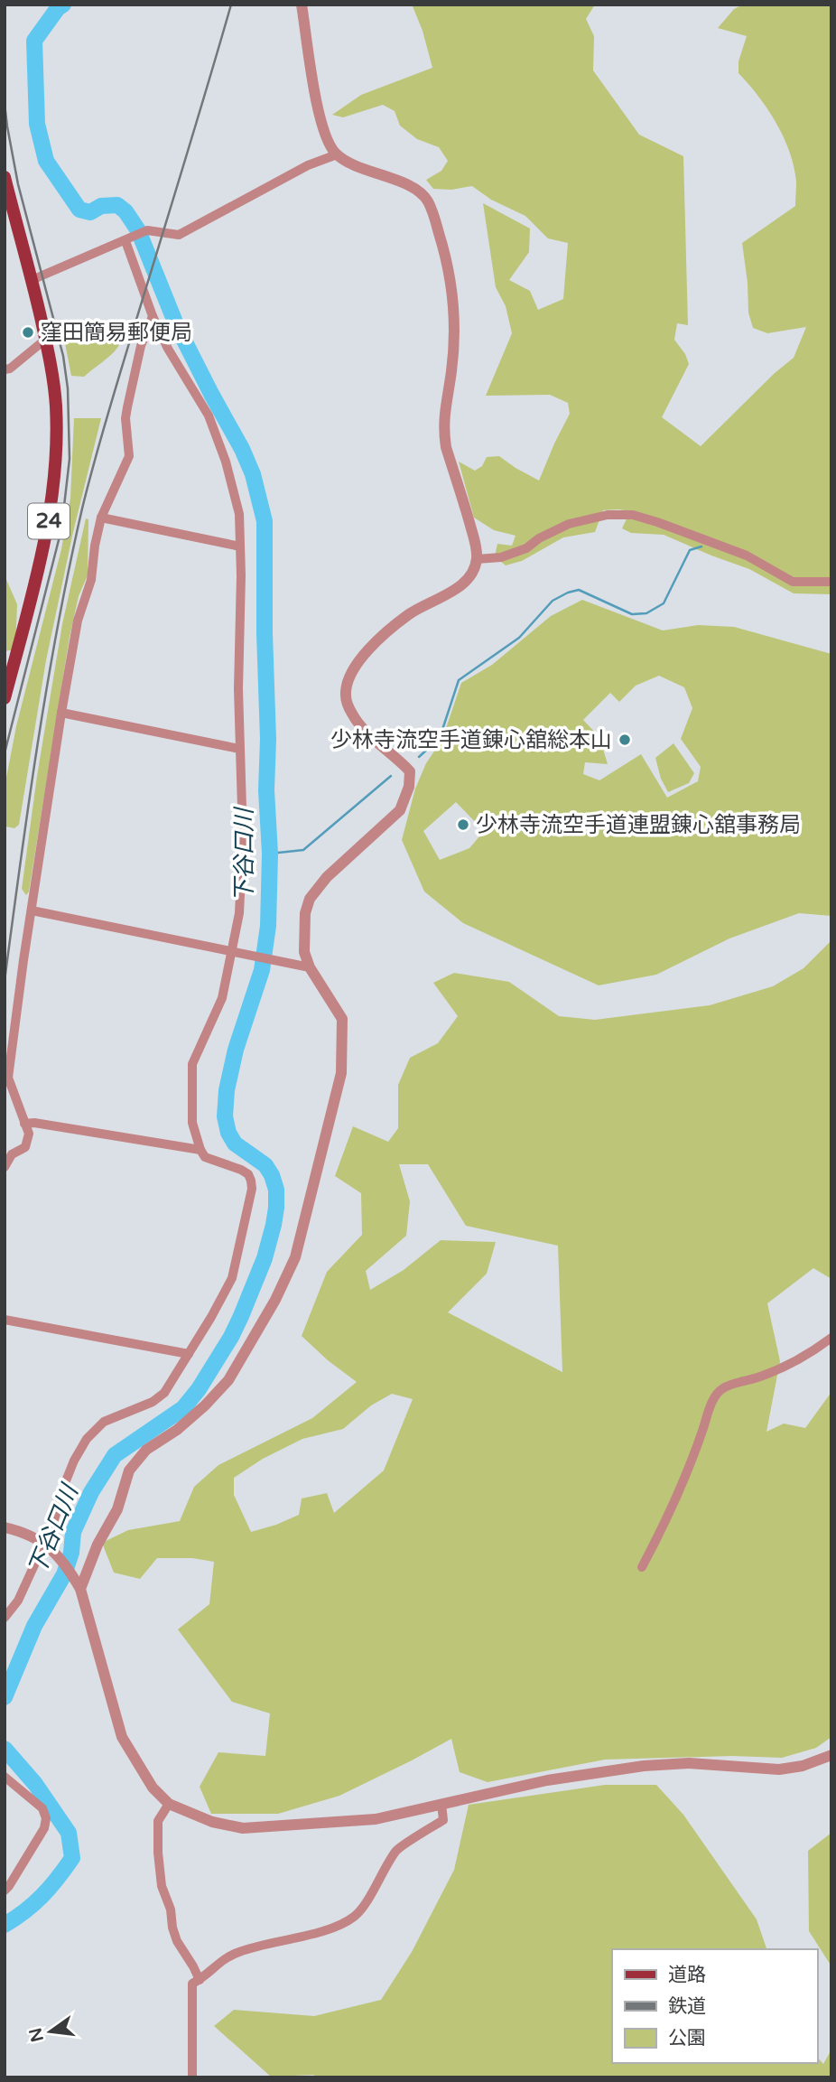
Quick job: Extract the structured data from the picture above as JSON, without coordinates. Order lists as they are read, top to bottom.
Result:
{
  "streets": {
    "main road": ["24"]
  },
  "water": ["下谷口川"],
  "places": ["窪田簡易郵便局", "少林寺流空手道錬心舘総本山", "少林寺流空手道連盟錬心舘事務局"],
  "legend": ["道路", "鉄道", "公園"],
  "north": "left"
}
